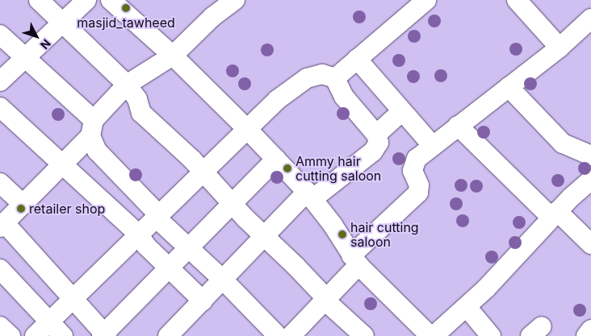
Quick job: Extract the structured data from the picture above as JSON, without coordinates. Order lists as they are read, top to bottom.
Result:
{
  "places": [
    "masjid_tawheed",
    "Ammy hair cutting saloon",
    "retailer shop",
    "hair cutting saloon"
  ],
  "north": "bottom right"
}
